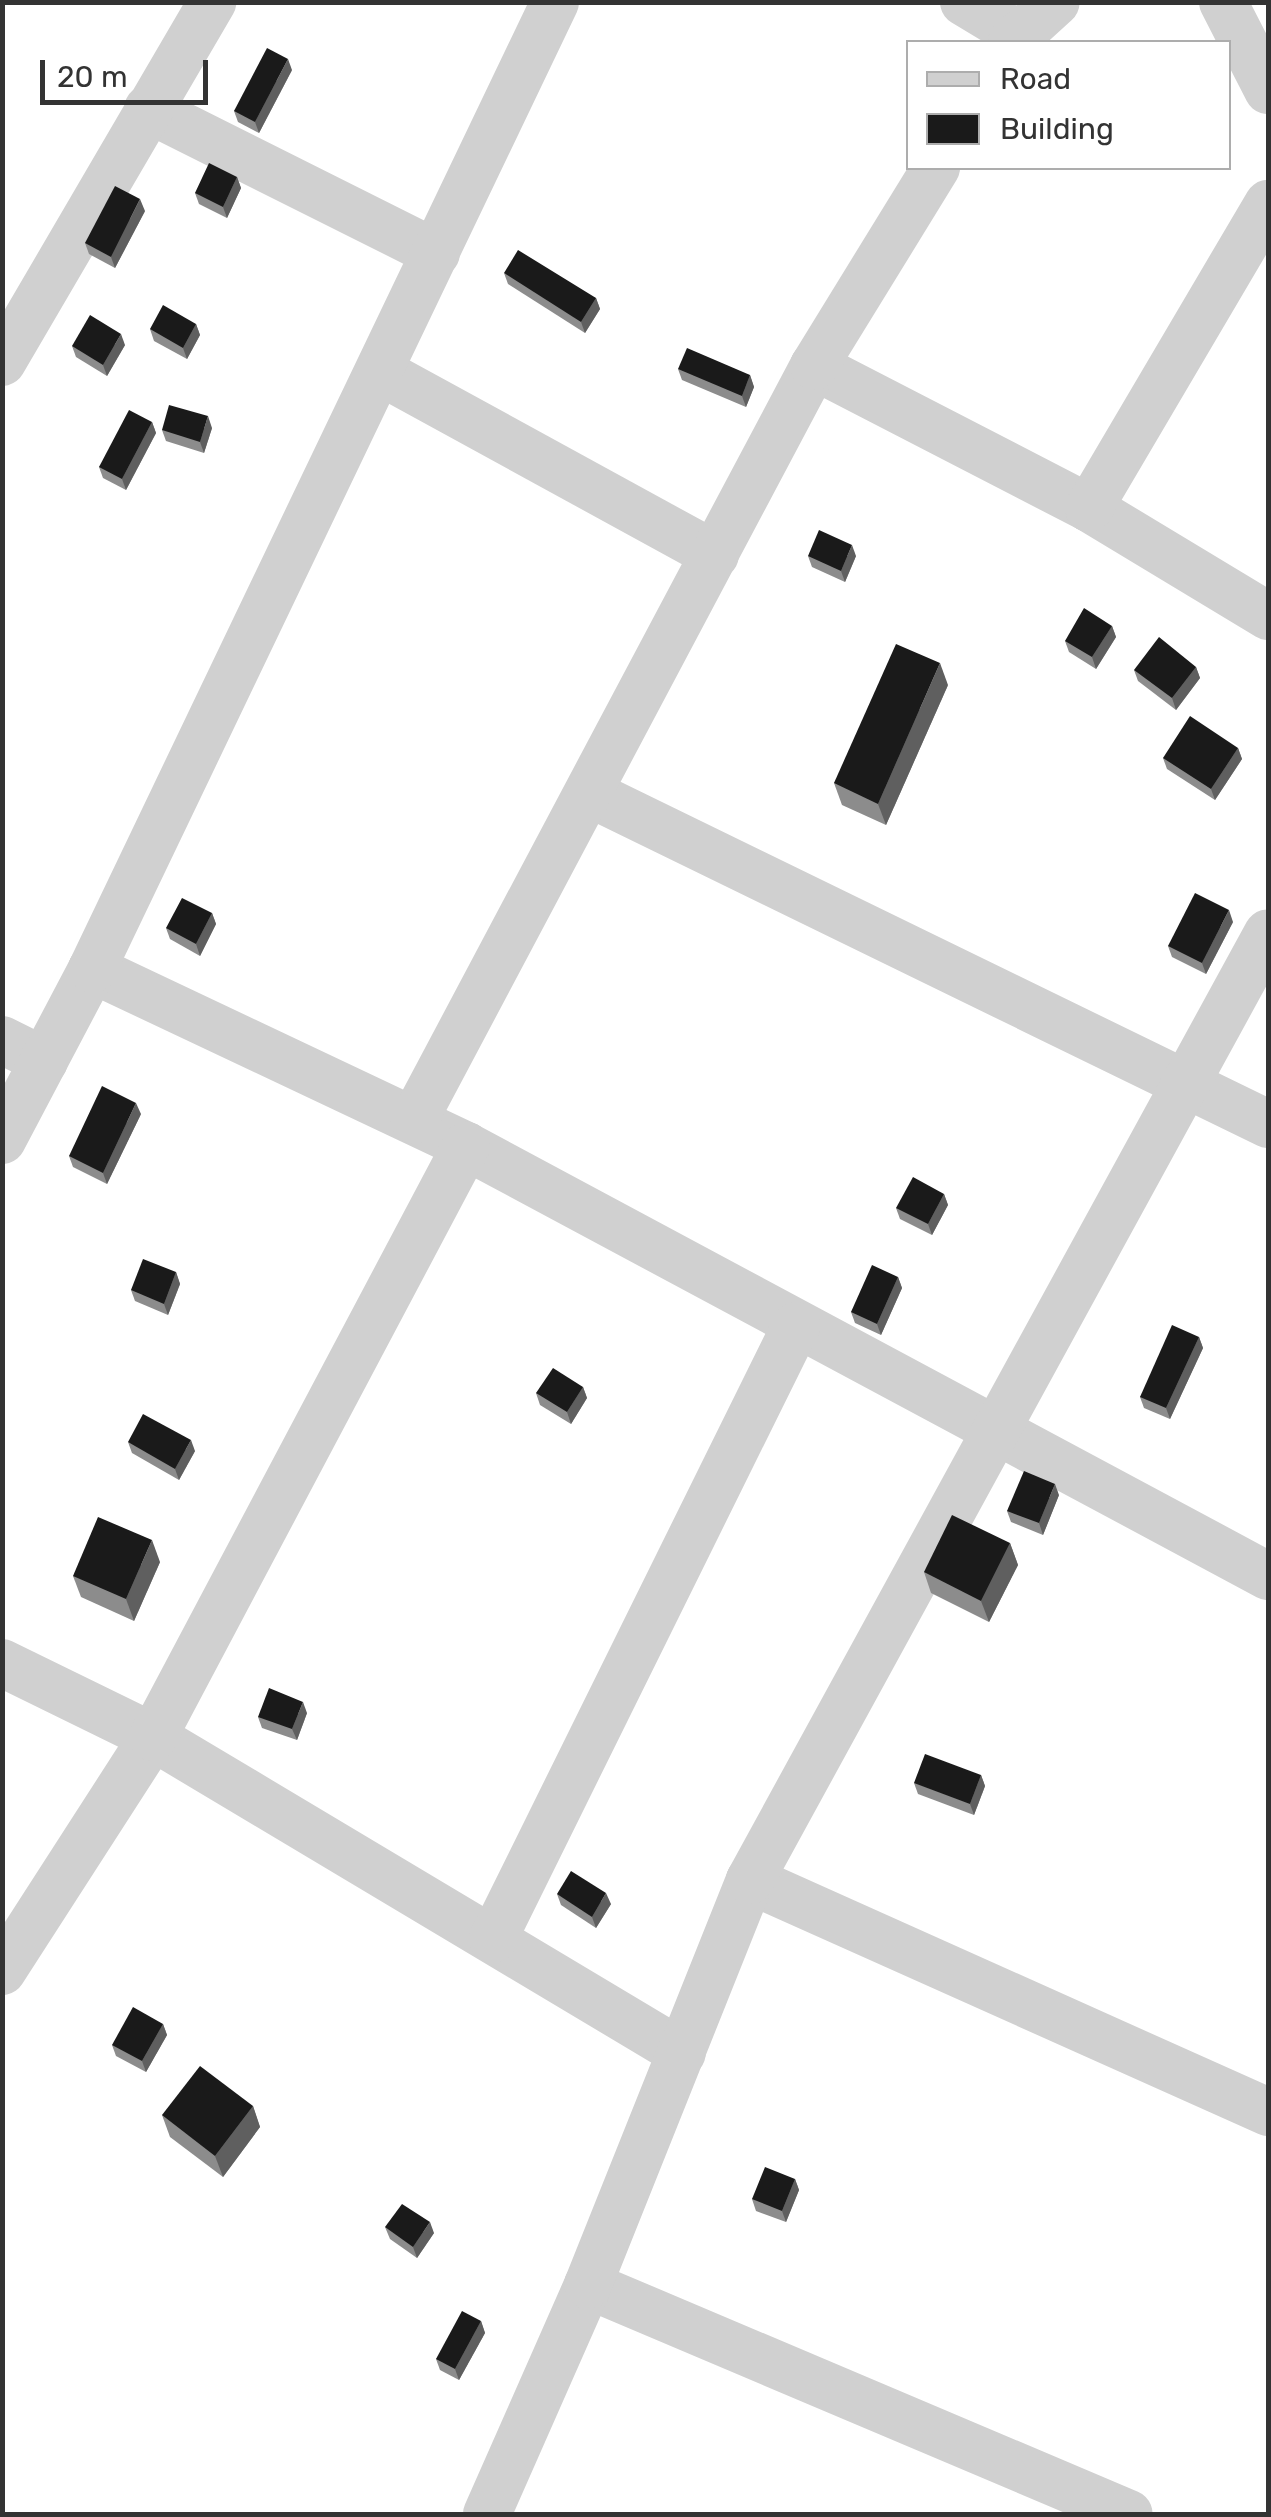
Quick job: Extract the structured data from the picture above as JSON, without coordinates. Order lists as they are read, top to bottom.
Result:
{
  "legend": ["Road", "Building"],
  "scale_bar": "20 m"
}
